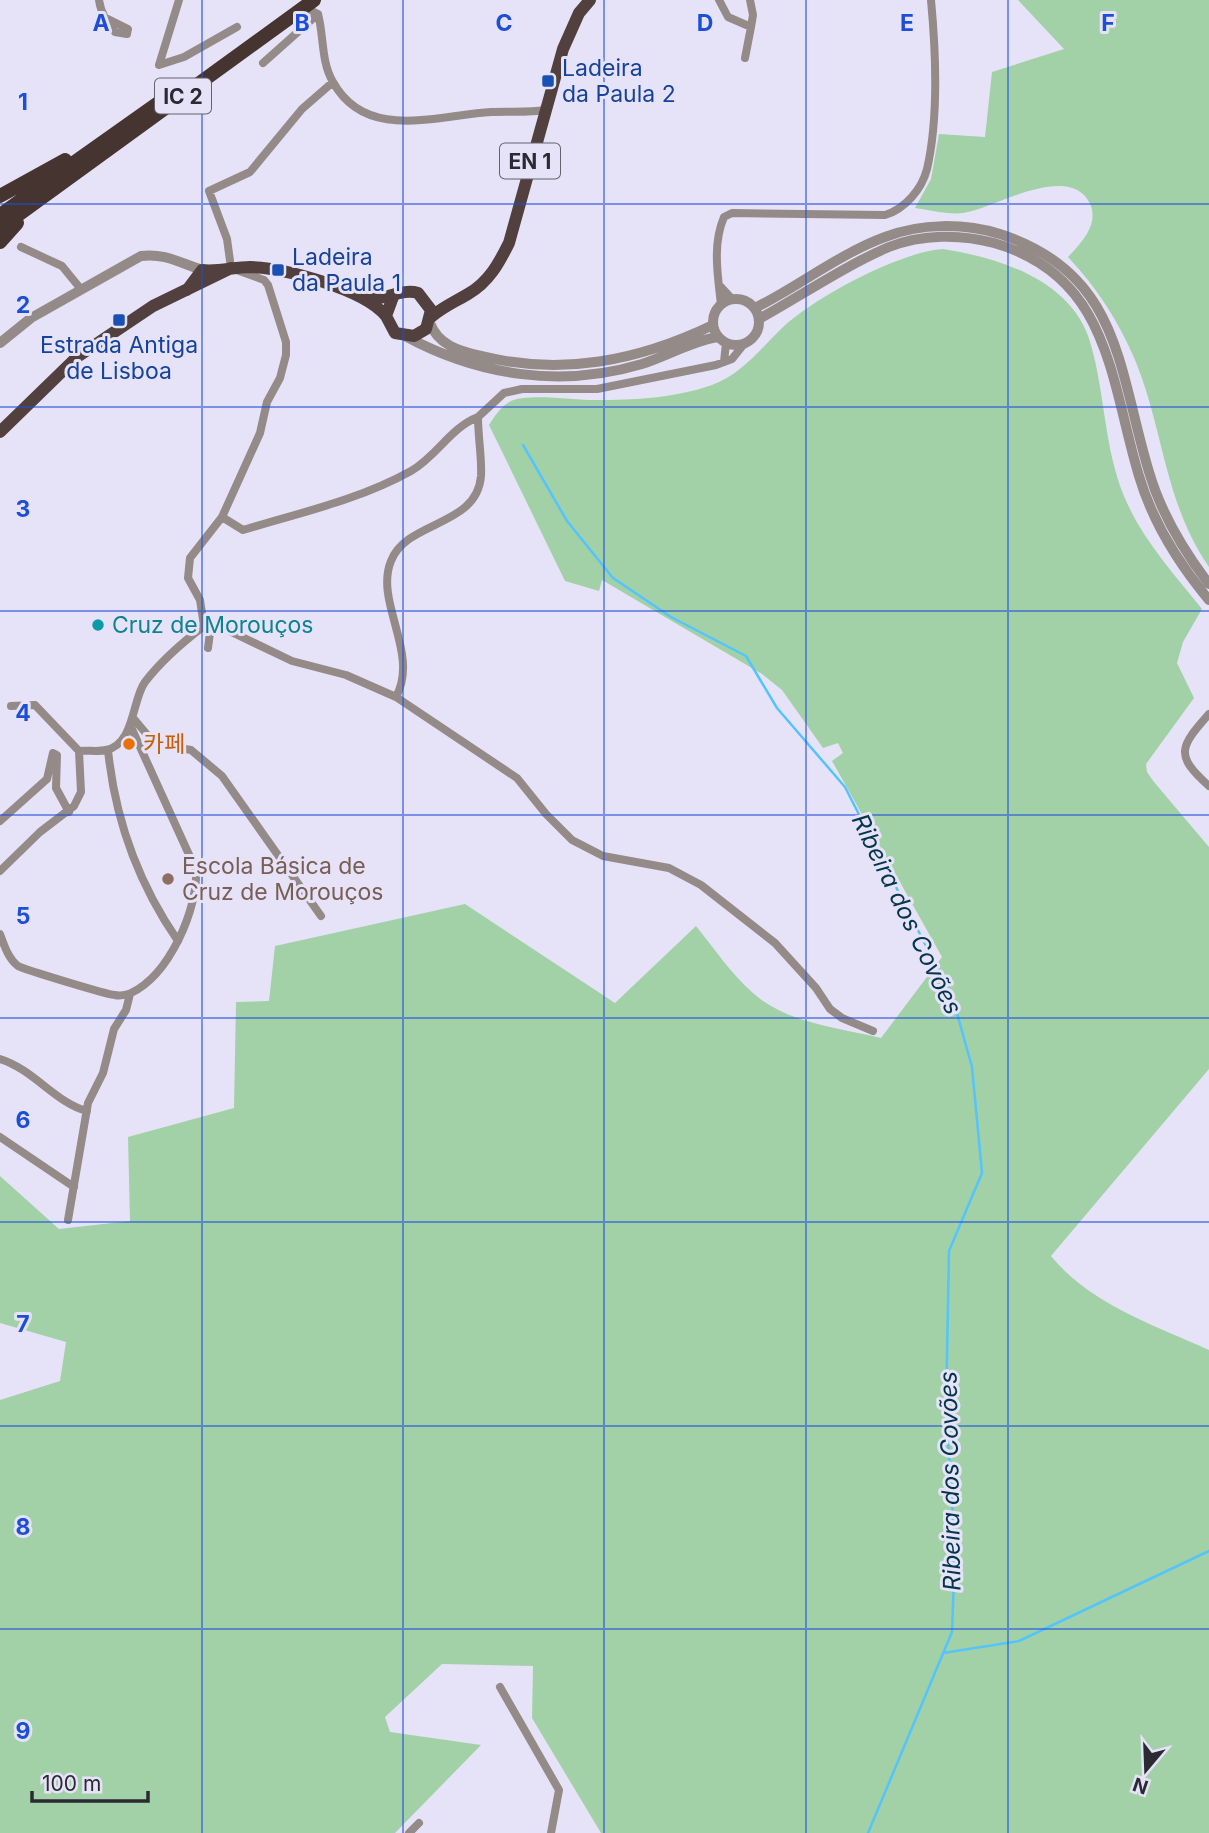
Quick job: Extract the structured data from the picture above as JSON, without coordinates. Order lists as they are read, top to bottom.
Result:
{
  "streets": {
    "highway": ["IC 2"],
    "main road": ["EN 1"]
  },
  "water": ["Ribeira dos Covões"],
  "places": {
    "transit": ["Ladeira da Paula 2", "Ladeira da Paula 1", "Estrada Antiga de Lisboa"],
    "other": ["Cruz de Morouços", "카페", "Escola Básica de Cruz de Morouços"]
  },
  "scale_bar": "100 m",
  "north": "bottom",
  "grid": {
    "columns": [
      "A",
      "B",
      "C",
      "D",
      "E",
      "F"
    ],
    "rows": [
      "1",
      "2",
      "3",
      "4",
      "5",
      "6",
      "7",
      "8",
      "9"
    ]
  }
}
